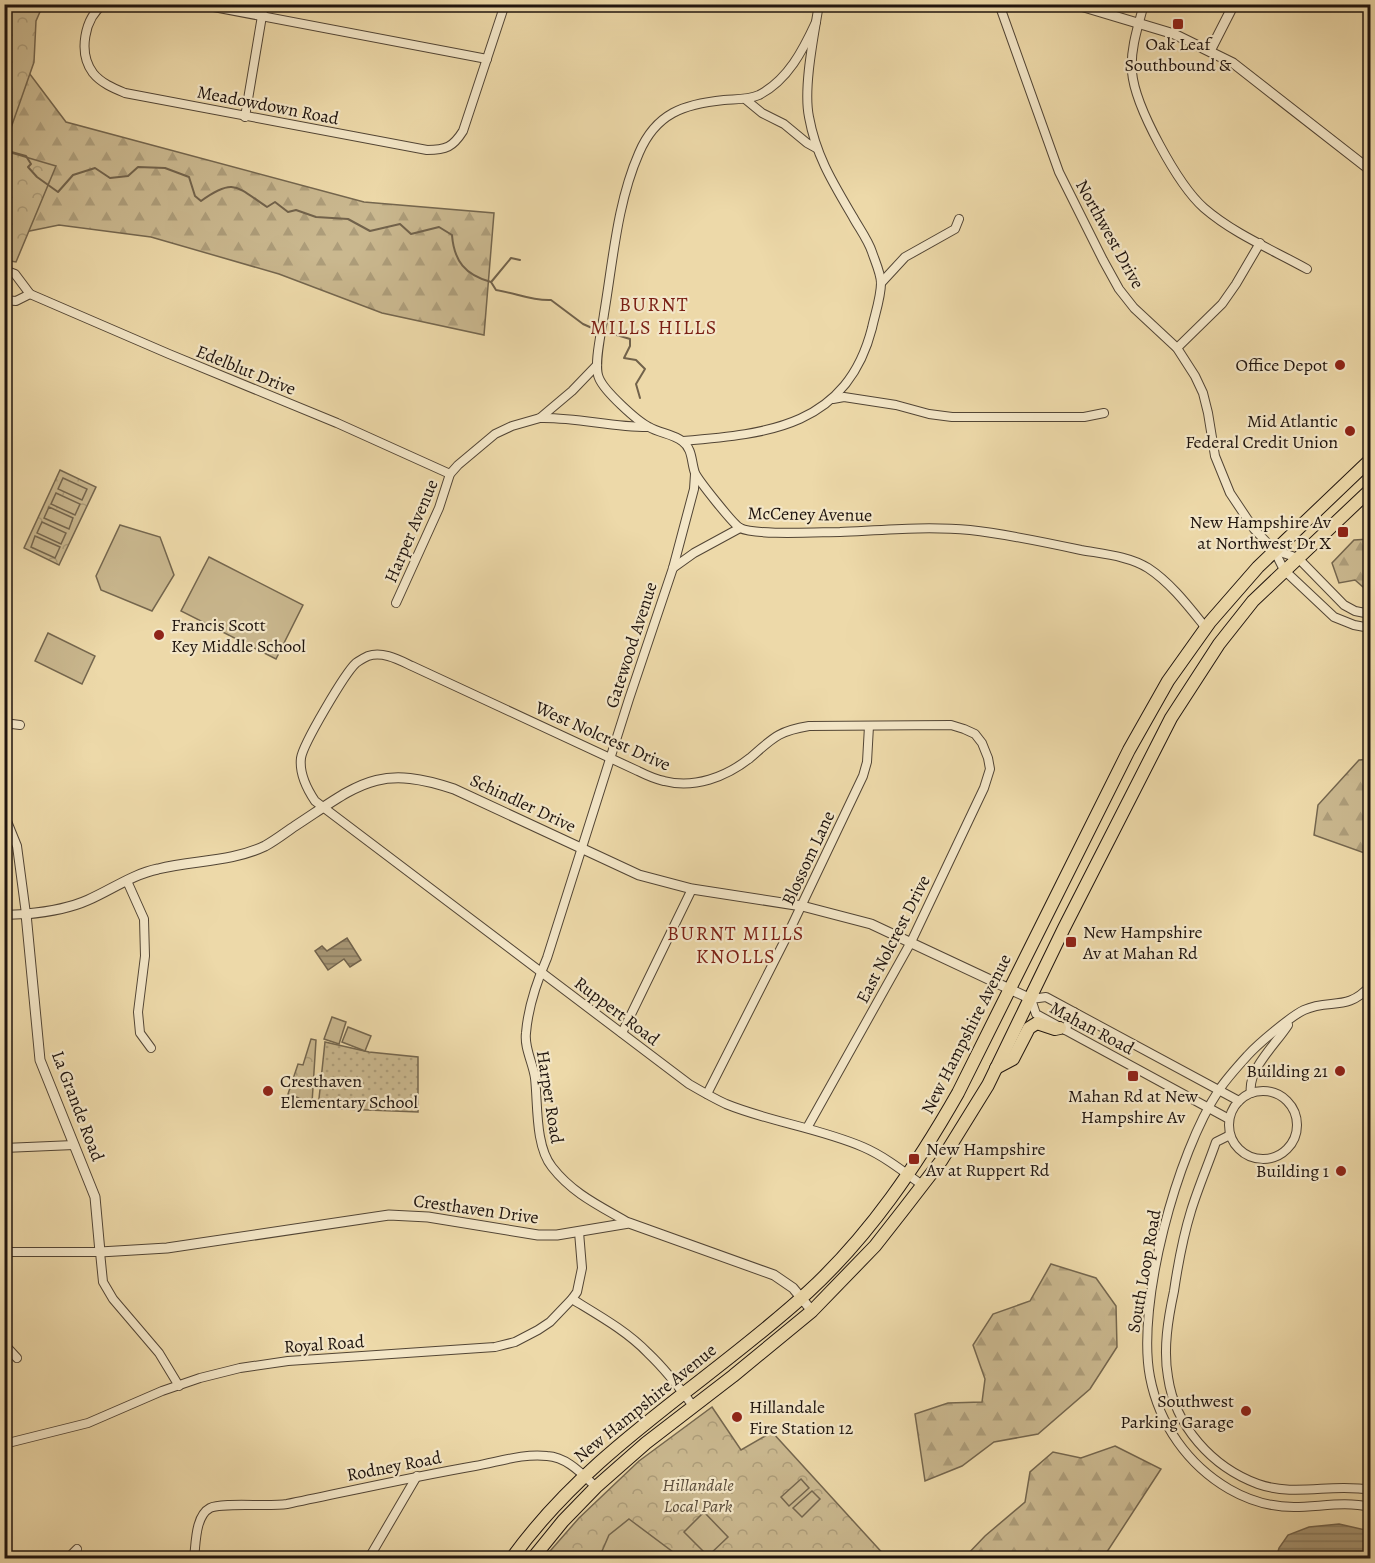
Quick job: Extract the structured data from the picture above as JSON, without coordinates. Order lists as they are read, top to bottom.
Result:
{
  "streets": {
    "main road": ["New Hampshire Avenue"],
    "street": [
      "Meadowdown Road",
      "Northwest Drive",
      "Edelblut Drive",
      "McCeney Avenue",
      "Harper Avenue",
      "Gatewood Avenue",
      "West Nolcrest Drive",
      "Schindler Drive",
      "Blossom Lane",
      "East Nolcrest Drive",
      "Ruppert Road",
      "Mahan Road",
      "Harper Road",
      "La Grande Road",
      "Cresthaven Drive",
      "South Loop Road",
      "Royal Road",
      "Rodney Road"
    ]
  },
  "crossings": [
    ["Northwest Drive", "New Hampshire Avenue"],
    ["Edelblut Drive", "Harper Avenue"],
    ["McCeney Avenue", "Gatewood Avenue"],
    ["McCeney Avenue", "New Hampshire Avenue"],
    ["Gatewood Avenue", "West Nolcrest Drive"],
    ["Gatewood Avenue", "Schindler Drive"],
    ["Gatewood Avenue", "Ruppert Road"],
    ["Gatewood Avenue", "Harper Road"],
    ["West Nolcrest Drive", "Schindler Drive"],
    ["West Nolcrest Drive", "Blossom Lane"],
    ["West Nolcrest Drive", "East Nolcrest Drive"],
    ["West Nolcrest Drive", "Ruppert Road"],
    ["Schindler Drive", "Blossom Lane"],
    ["Schindler Drive", "East Nolcrest Drive"],
    ["Schindler Drive", "Ruppert Road"],
    ["Schindler Drive", "Mahan Road"],
    ["Schindler Drive", "New Hampshire Avenue"],
    ["Schindler Drive", "La Grande Road"],
    ["Blossom Lane", "Ruppert Road"],
    ["East Nolcrest Drive", "Ruppert Road"],
    ["Ruppert Road", "New Hampshire Avenue"],
    ["Ruppert Road", "Harper Road"],
    ["Mahan Road", "New Hampshire Avenue"],
    ["Mahan Road", "South Loop Road"],
    ["New Hampshire Avenue", "Cresthaven Drive"],
    ["New Hampshire Avenue", "Rodney Road"],
    ["Harper Road", "Cresthaven Drive"],
    ["La Grande Road", "Cresthaven Drive"],
    ["La Grande Road", "Royal Road"],
    ["Cresthaven Drive", "Royal Road"]
  ],
  "districts": ["BURNT MILLS HILLS", "BURNT MILLS KNOLLS"],
  "parks": ["Hillandale Local Park"],
  "places": {
    "transit": [
      "Oak Leaf Southbound &",
      "New Hampshire Av at Northwest Dr X",
      "New Hampshire Av at Mahan Rd",
      "Mahan Rd at New Hampshire Av",
      "New Hampshire Av at Ruppert Rd"
    ],
    "other": [
      "Office Depot",
      "Mid Atlantic Federal Credit Union",
      "Francis Scott Key Middle School",
      "Building 21",
      "Cresthaven Elementary School",
      "Building 1",
      "Southwest Parking Garage",
      "Hillandale Fire Station 12"
    ]
  }
}
